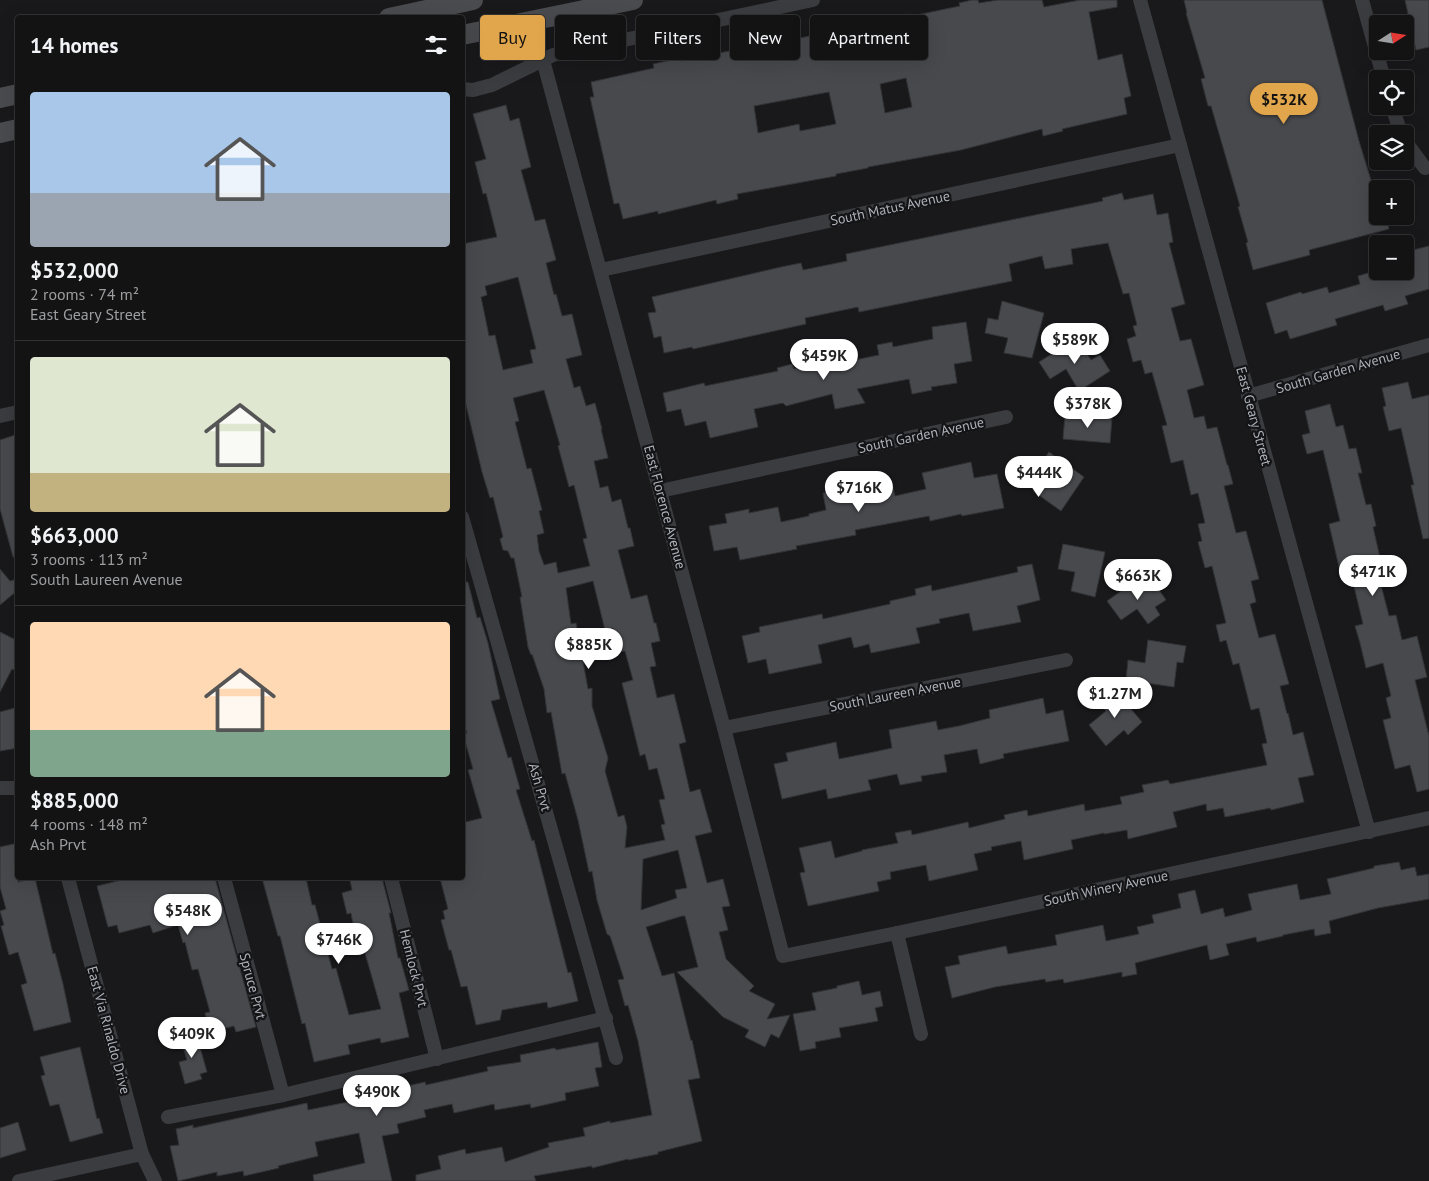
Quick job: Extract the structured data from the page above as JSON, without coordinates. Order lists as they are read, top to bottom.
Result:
{
  "streets": {
    "street": [
      "South Matus Avenue",
      "South Garden Avenue",
      "East Geary Street",
      "East Florence Avenue",
      "South Laureen Avenue",
      "Ash Prvt",
      "South Winery Avenue",
      "Hemlock Prvt",
      "Spruce Prvt",
      "East Via Rinaldo Drive"
    ]
  },
  "crossings": [
    ["South Matus Avenue", "East Geary Street"],
    ["South Matus Avenue", "East Florence Avenue"],
    ["South Garden Avenue", "East Geary Street"],
    ["South Garden Avenue", "East Florence Avenue"],
    ["East Geary Street", "South Winery Avenue"],
    ["East Florence Avenue", "South Laureen Avenue"],
    ["East Florence Avenue", "South Winery Avenue"]
  ],
  "north": "right",
  "page": {
    "map_buttons": ["+", "−"],
    "chip": [
      "Buy",
      "Rent",
      "Filters",
      "New",
      "Apartment"
    ],
    "heading": "14 homes",
    "list": [
      {
        "name": "$532,000",
        "note": "2 rooms · 74 m² · East Geary Street"
      },
      {
        "name": "$663,000",
        "note": "3 rooms · 113 m² · South Laureen Avenue"
      },
      {
        "name": "$885,000",
        "note": "4 rooms · 148 m² · Ash Prvt"
      }
    ],
    "price": [
      "$532K",
      "$589K",
      "$459K",
      "$378K",
      "$444K",
      "$716K",
      "$471K",
      "$663K",
      "$885K",
      "$1.27M",
      "$548K",
      "$746K",
      "$409K",
      "$490K"
    ]
  }
}
